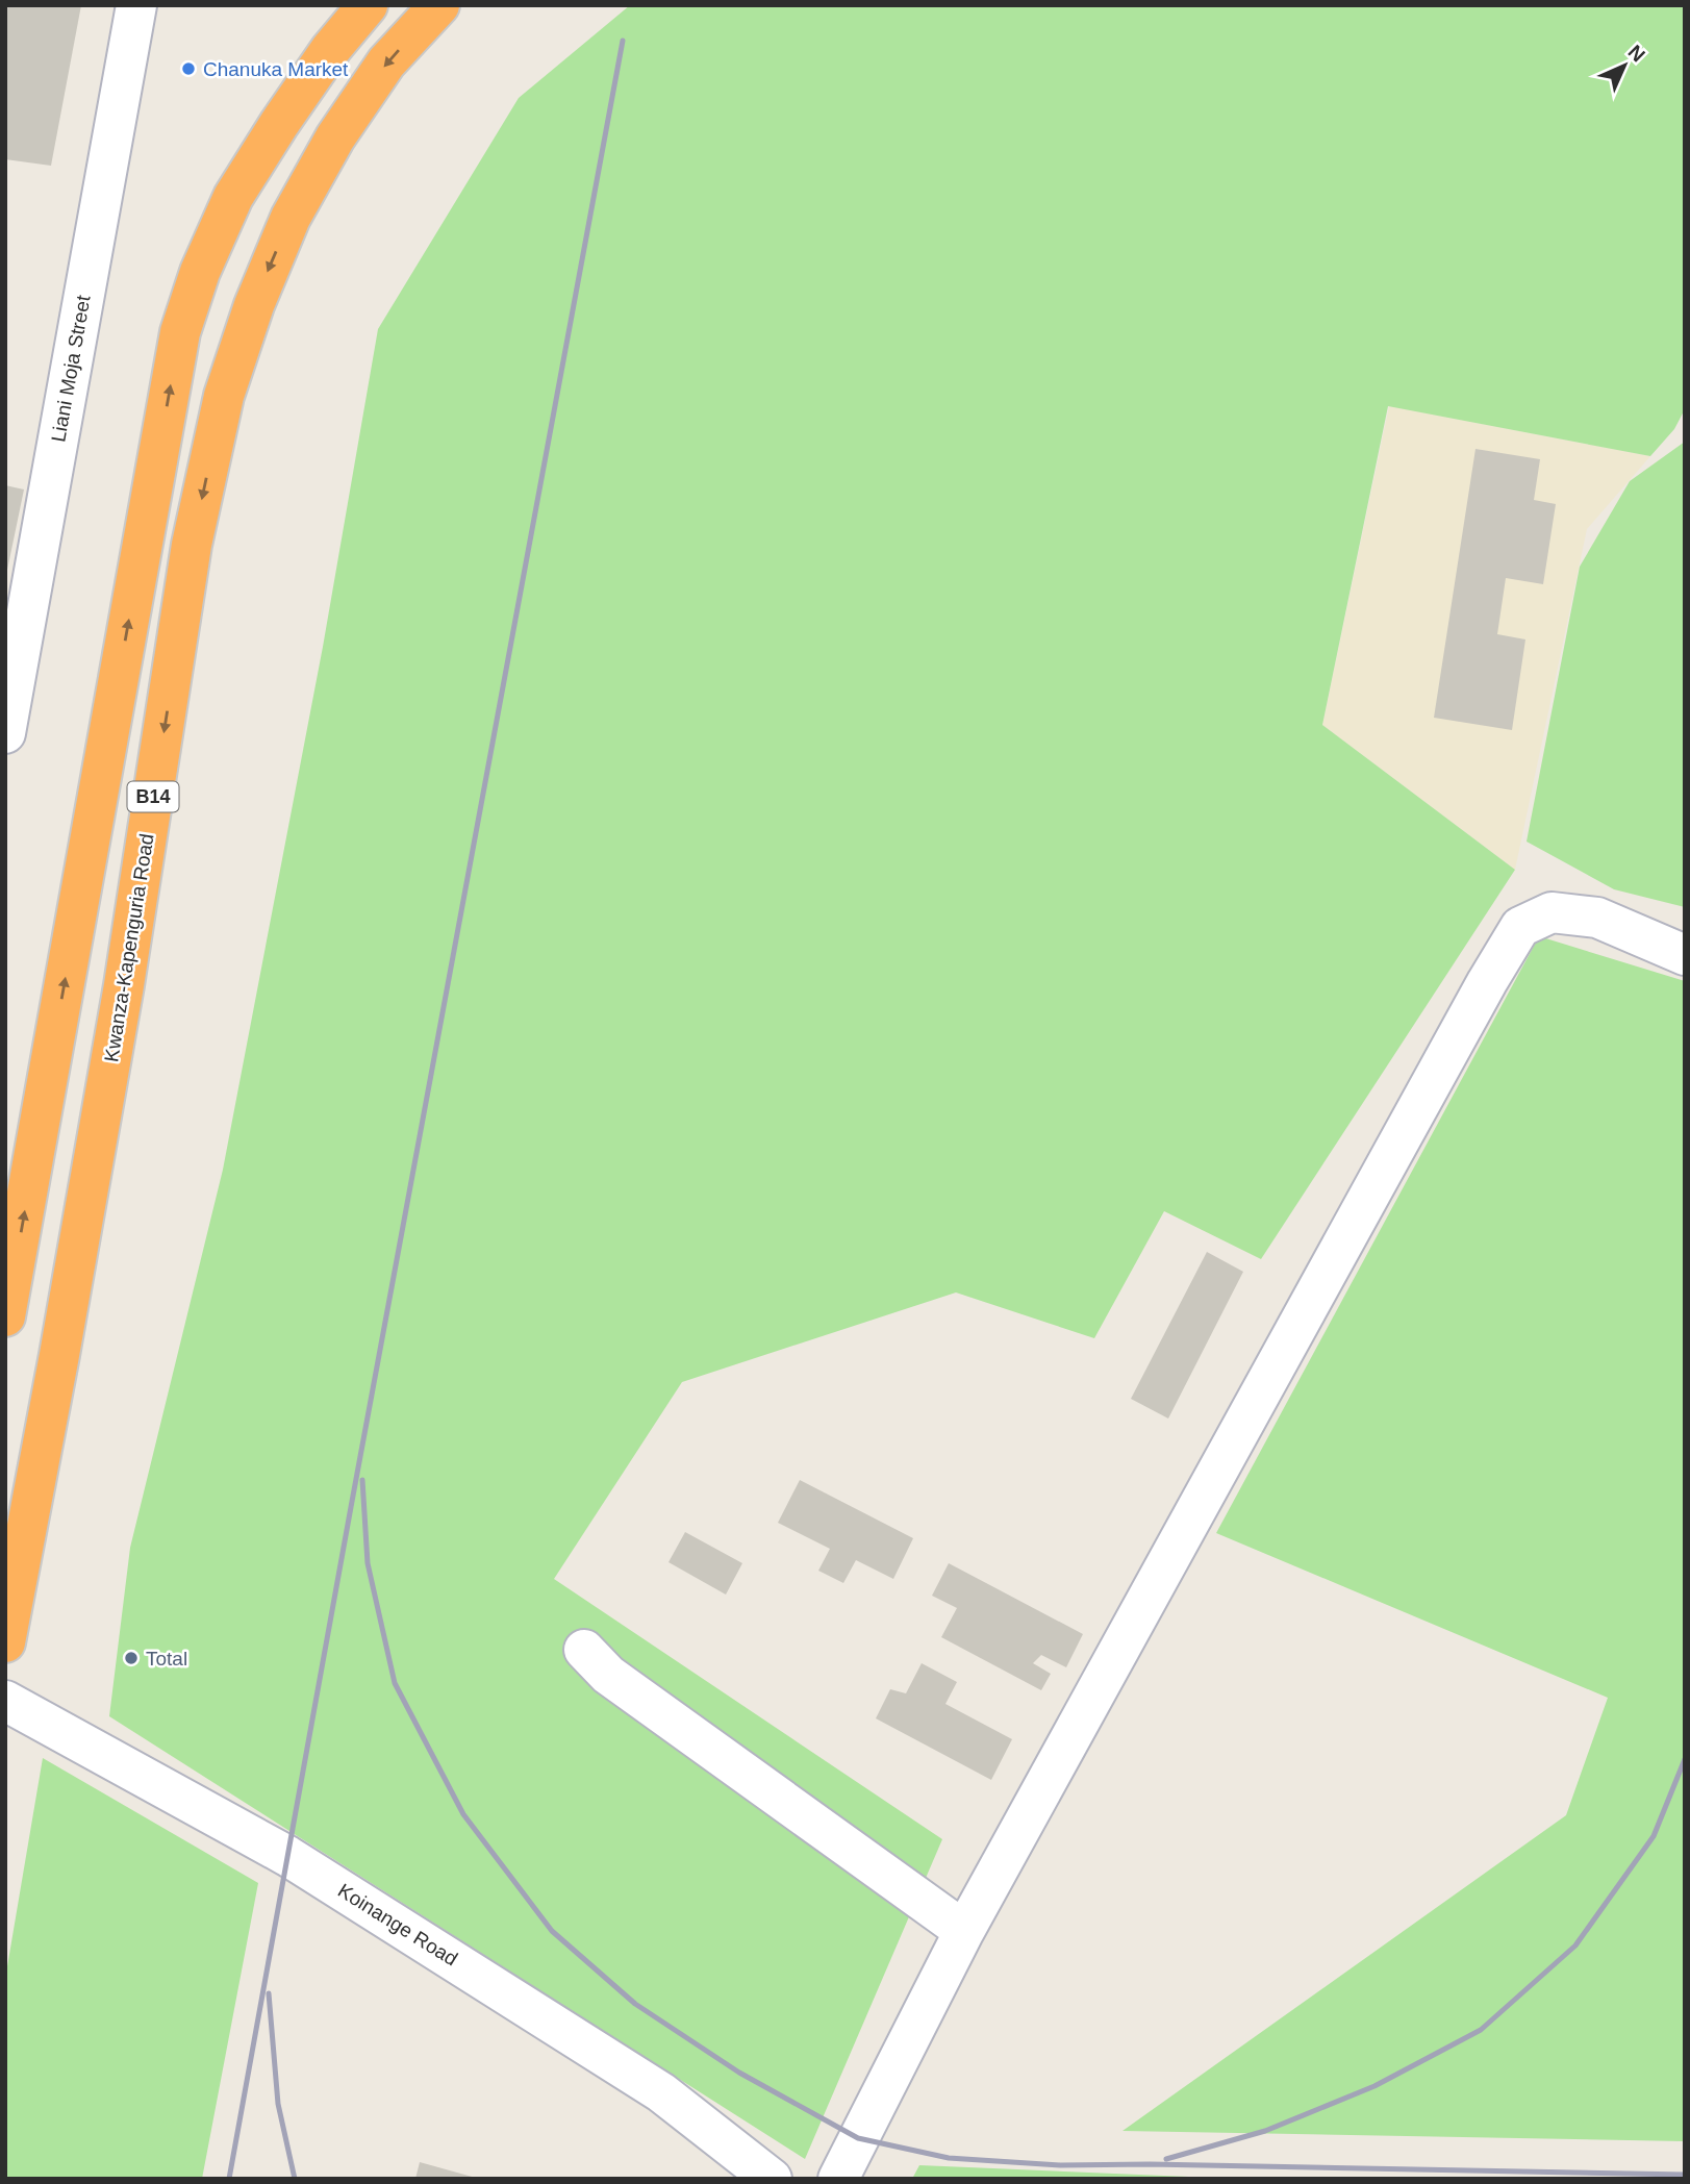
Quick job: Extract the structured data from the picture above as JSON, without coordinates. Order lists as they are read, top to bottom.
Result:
{
  "streets": {
    "highway": ["B14", "Kwanza-Kapenguria Road"],
    "street": ["Liani Moja Street", "Koinange Road"]
  },
  "places": ["Chanuka Market", "Total"],
  "north": "top right"
}
